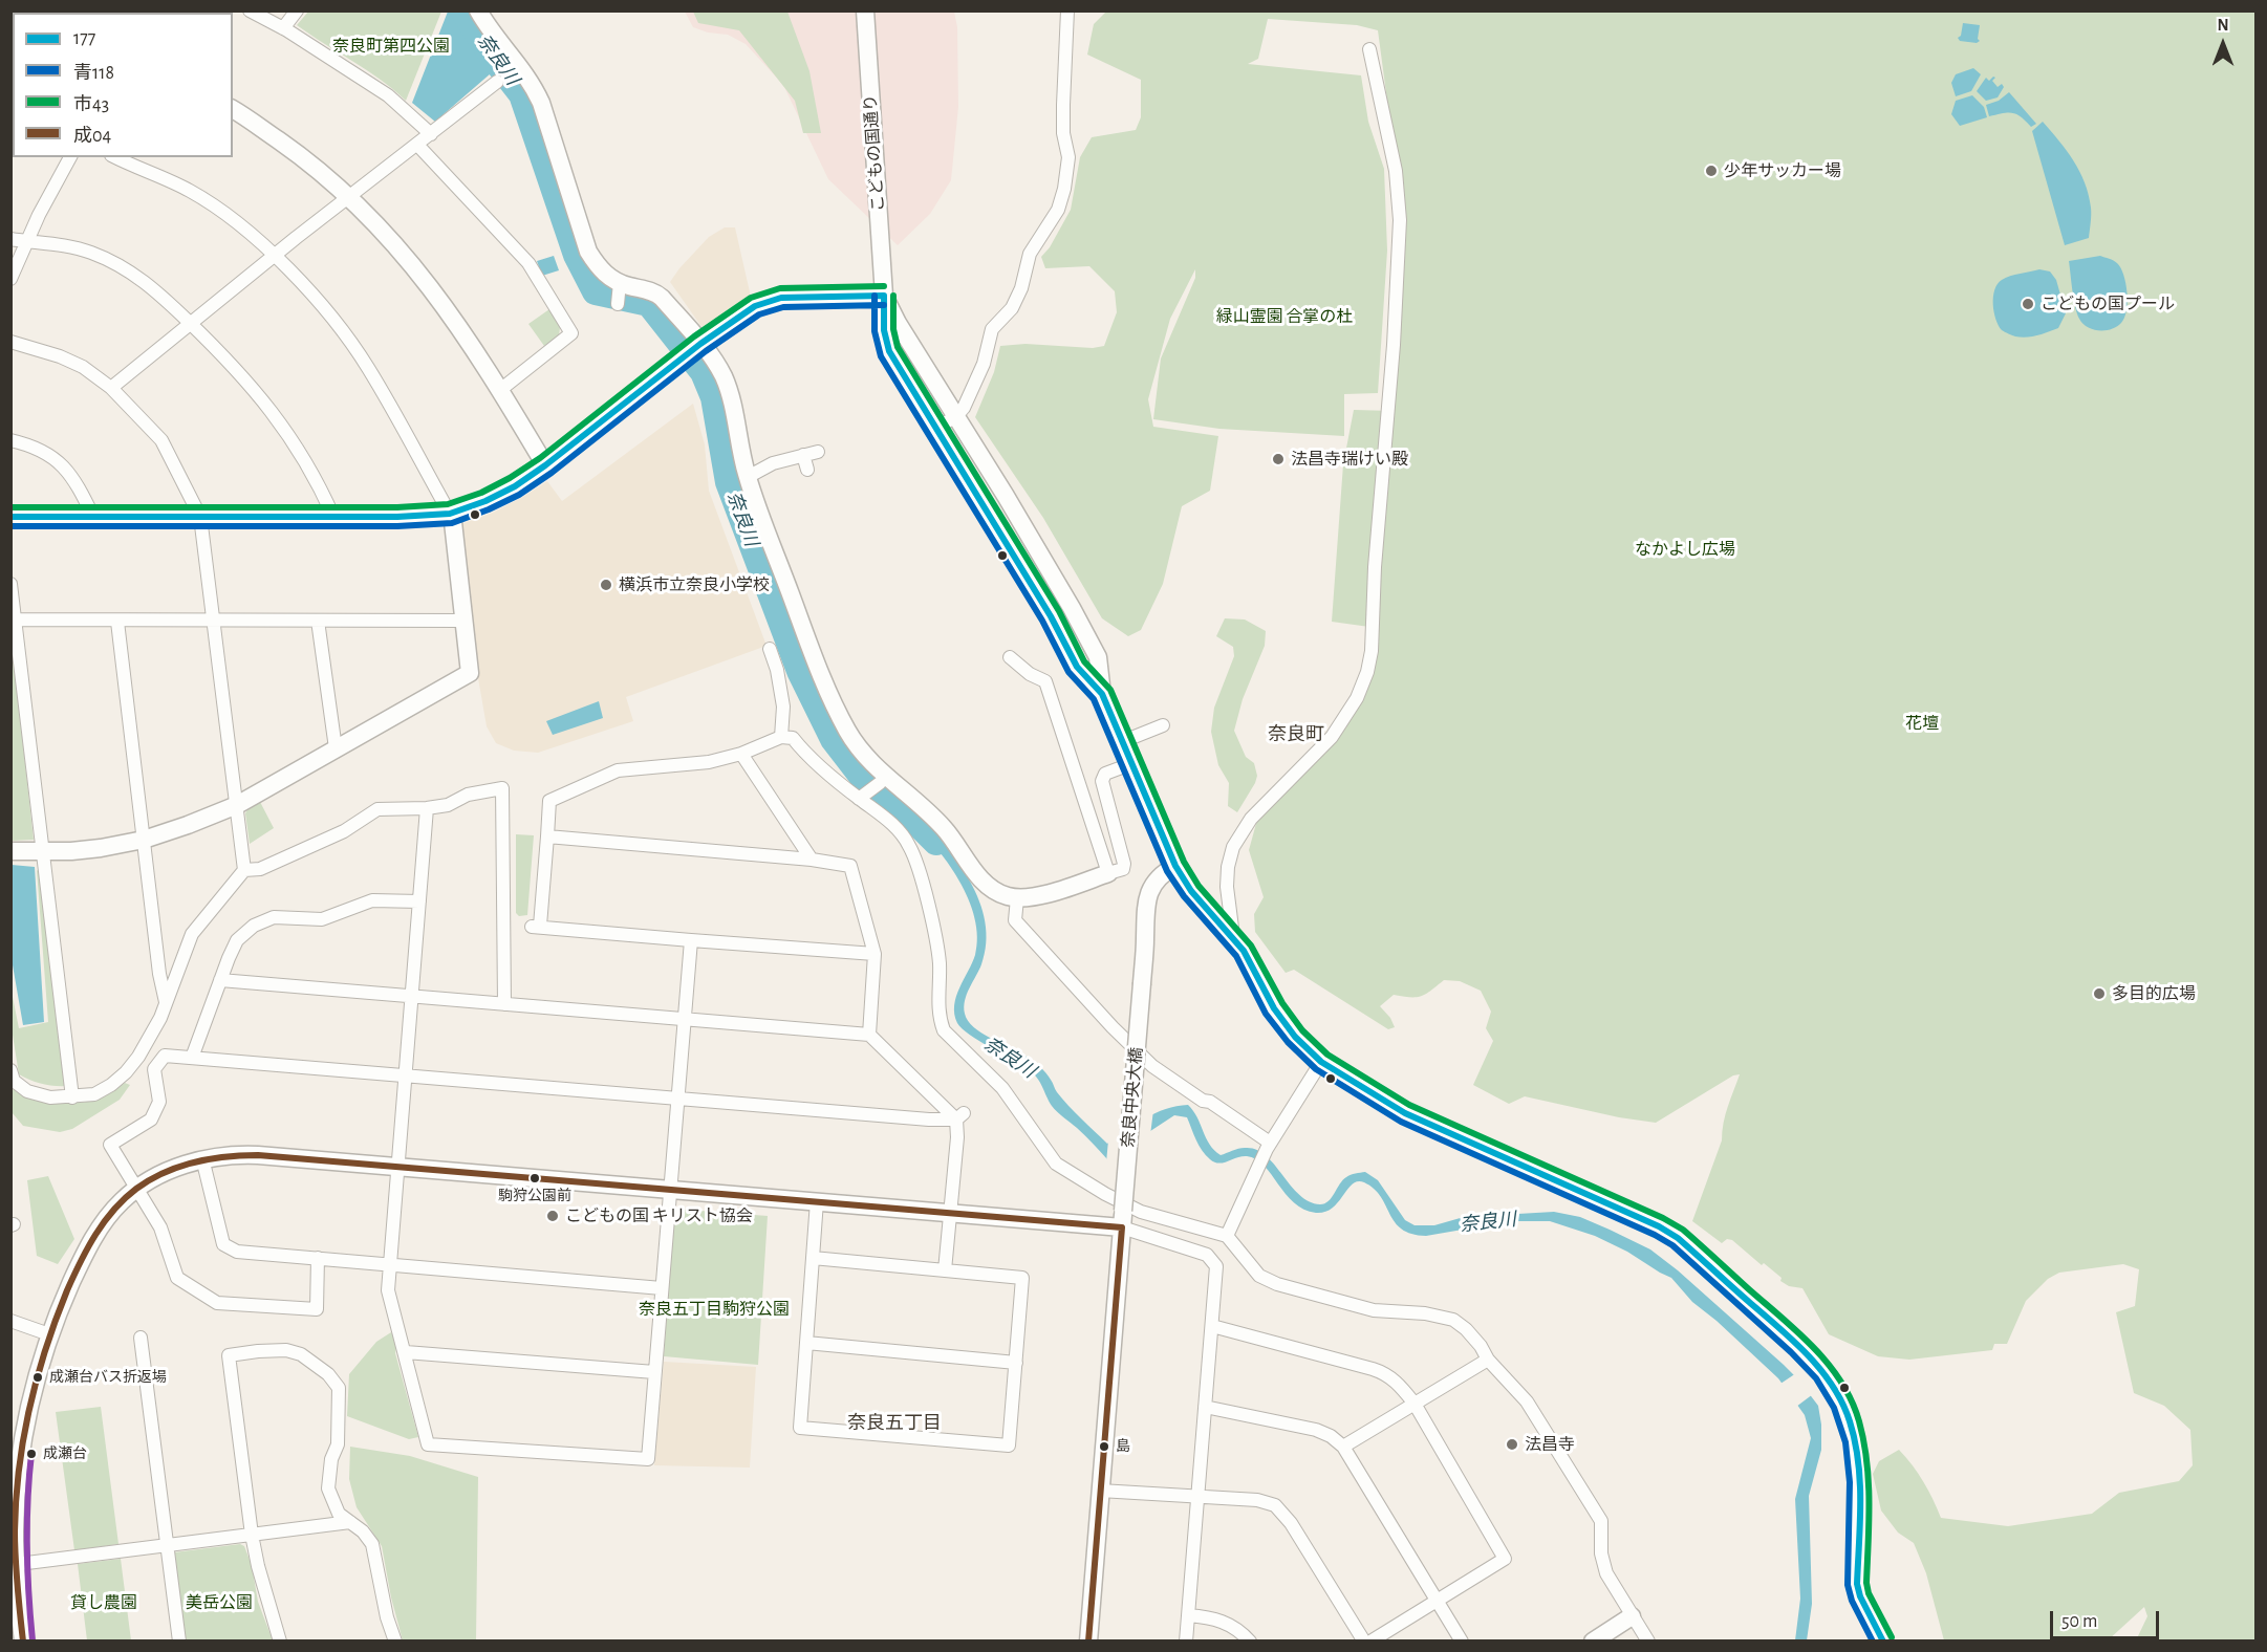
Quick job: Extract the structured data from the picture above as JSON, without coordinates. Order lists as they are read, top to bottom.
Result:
{
  "streets": {
    "street": ["こどもの国通り", "奈良中央大橋"]
  },
  "crossings": [
    ["こどもの国通り", "奈良中央大橋"]
  ],
  "districts": ["奈良町", "奈良五丁目"],
  "water": ["奈良川"],
  "parks": [
    "奈良町第四公園",
    "緑山霊園 合掌の杜",
    "なかよし広場",
    "花壇",
    "奈良五丁目駒狩公園",
    "貸し農園",
    "美岳公園"
  ],
  "places": [
    "少年サッカー場",
    "こどもの国プール",
    "法昌寺瑞けい殿",
    "横浜市立奈良小学校",
    "多目的広場",
    "駒狩公園前",
    "こどもの国 キリスト協会",
    "成瀬台バス折返場",
    "法昌寺",
    "島",
    "成瀬台"
  ],
  "lines": [
    "transit line 市43",
    "transit line 177",
    "transit line 青118",
    "transit line 成04"
  ],
  "legend": [
    "177",
    "青118",
    "市43",
    "成04"
  ],
  "scale_bar": "50 m",
  "north": "top"
}
